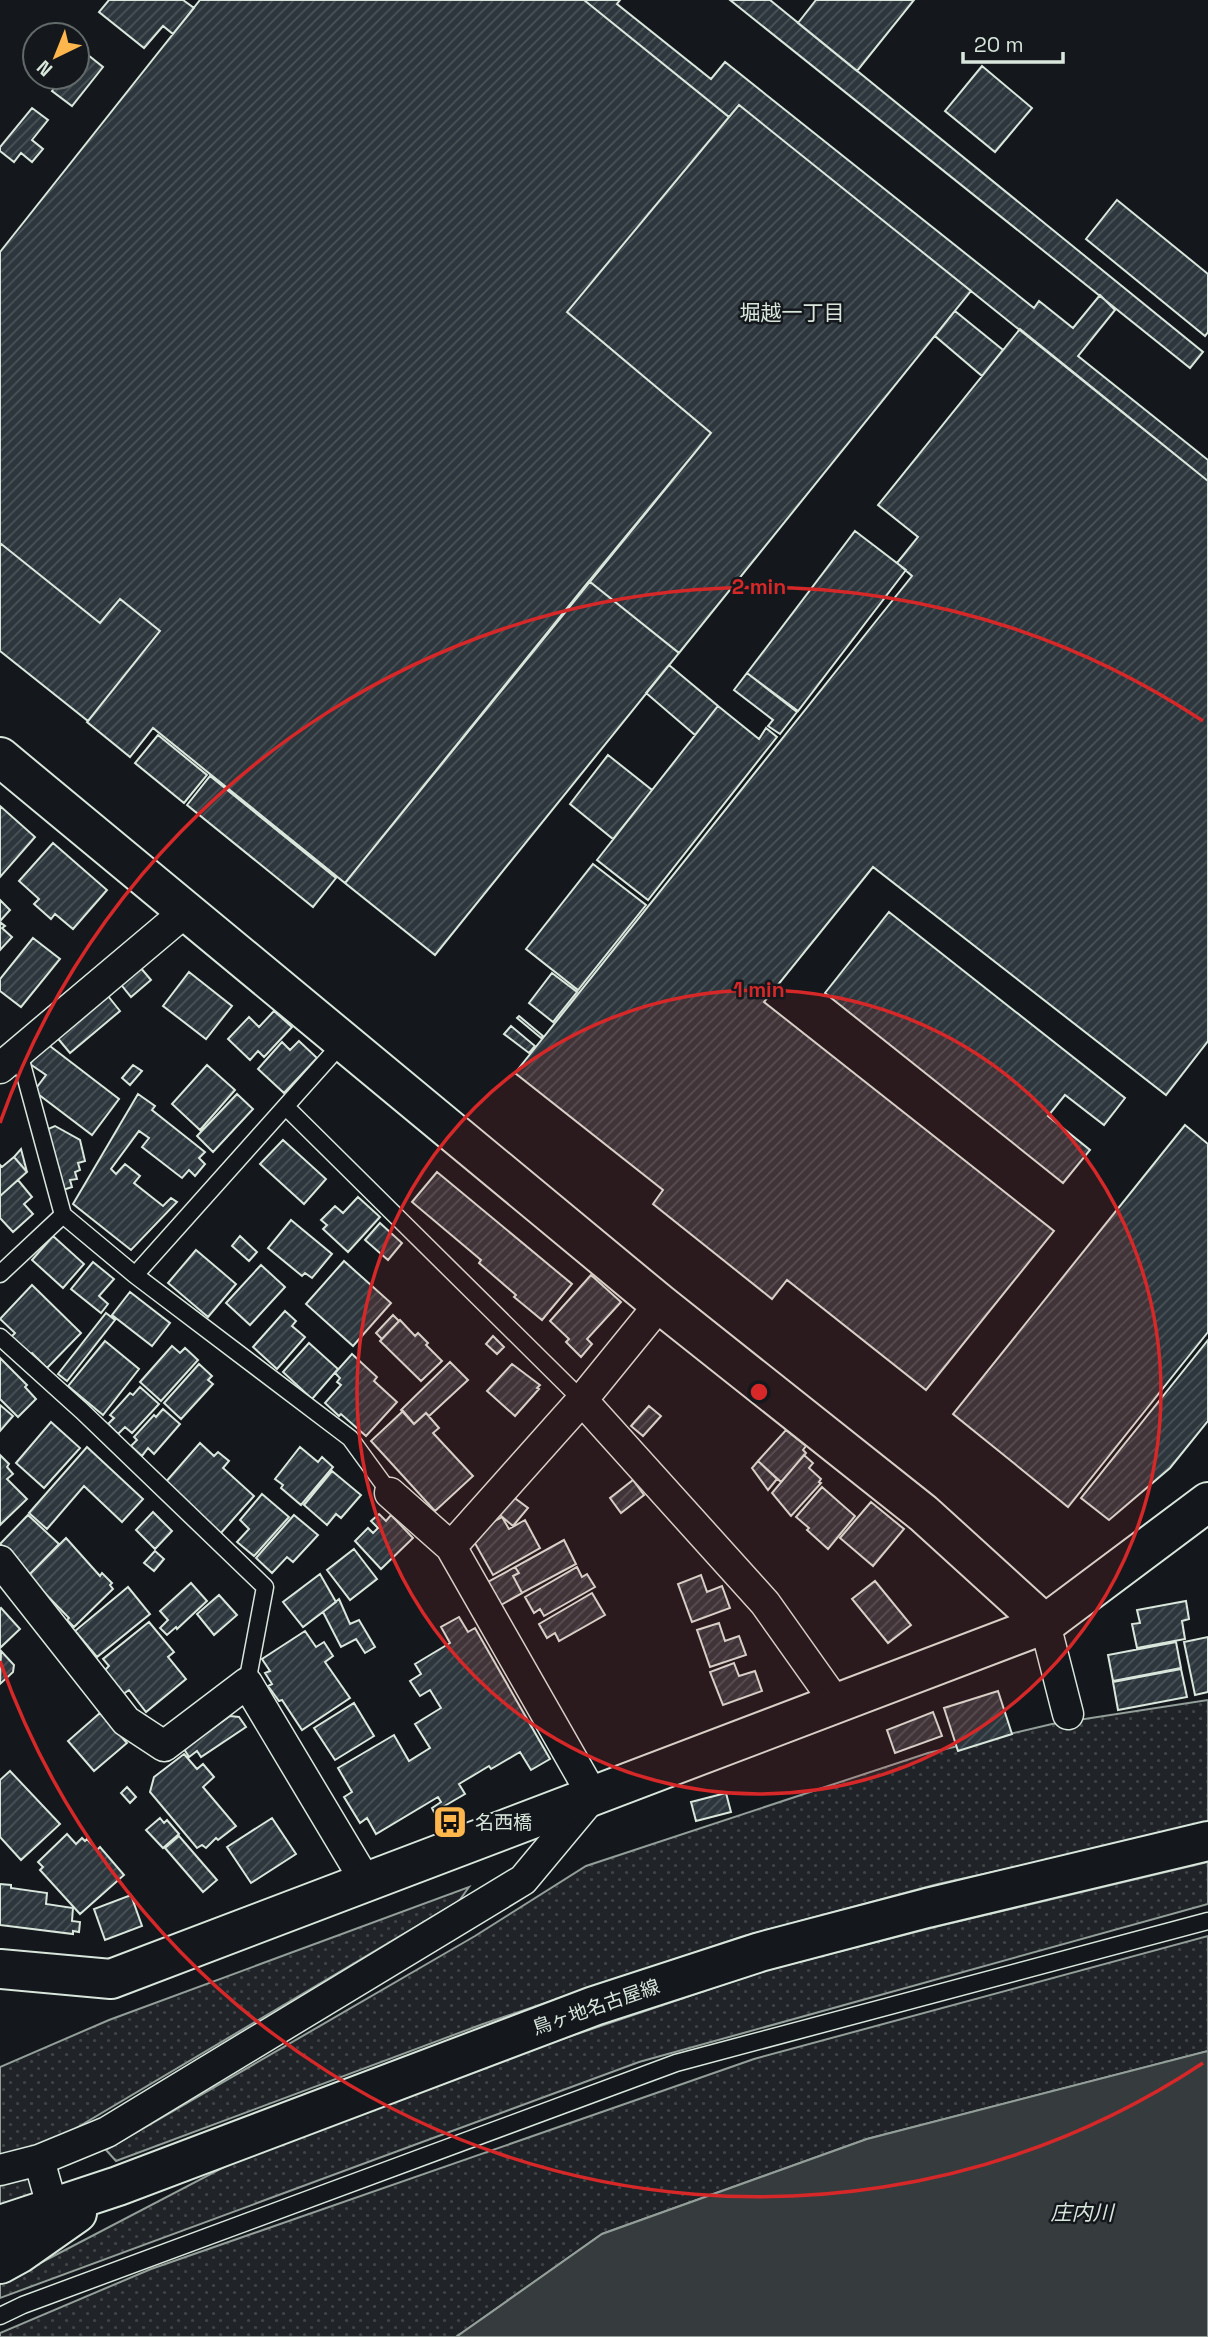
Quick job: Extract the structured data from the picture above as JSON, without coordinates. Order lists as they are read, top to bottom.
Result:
{
  "streets": {
    "street": ["鳥ヶ地名古屋線"]
  },
  "districts": ["堀越一丁目"],
  "water": ["庄内川"],
  "places": {
    "bus stop": ["名西橋"]
  },
  "scale_bar": "20 m",
  "north": "bottom left",
  "rings": ["2 min", "1 min"]
}
